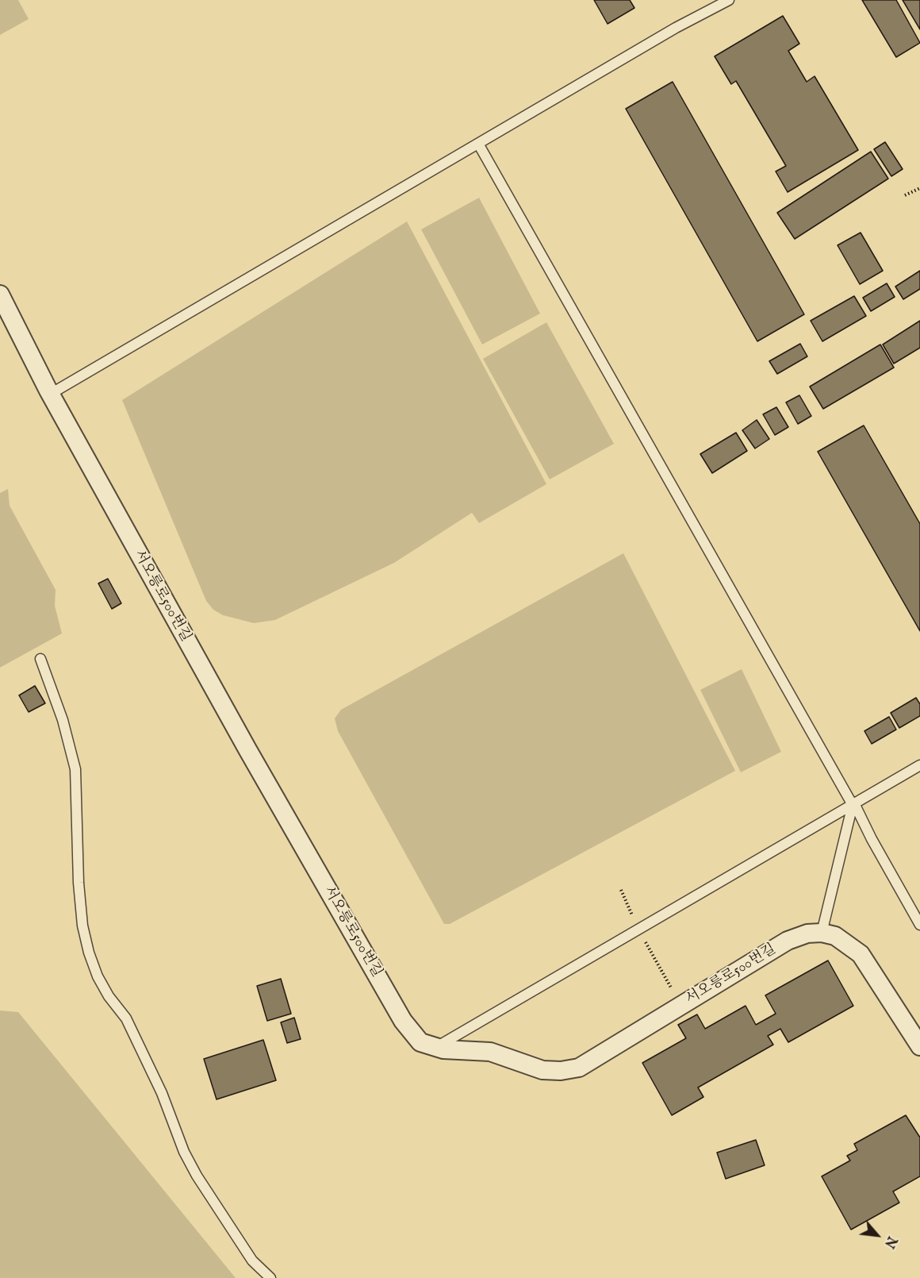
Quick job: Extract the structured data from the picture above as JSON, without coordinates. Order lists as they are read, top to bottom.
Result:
{
  "streets": {
    "street": ["서오릉로500번길"]
  },
  "north": "bottom right"
}
